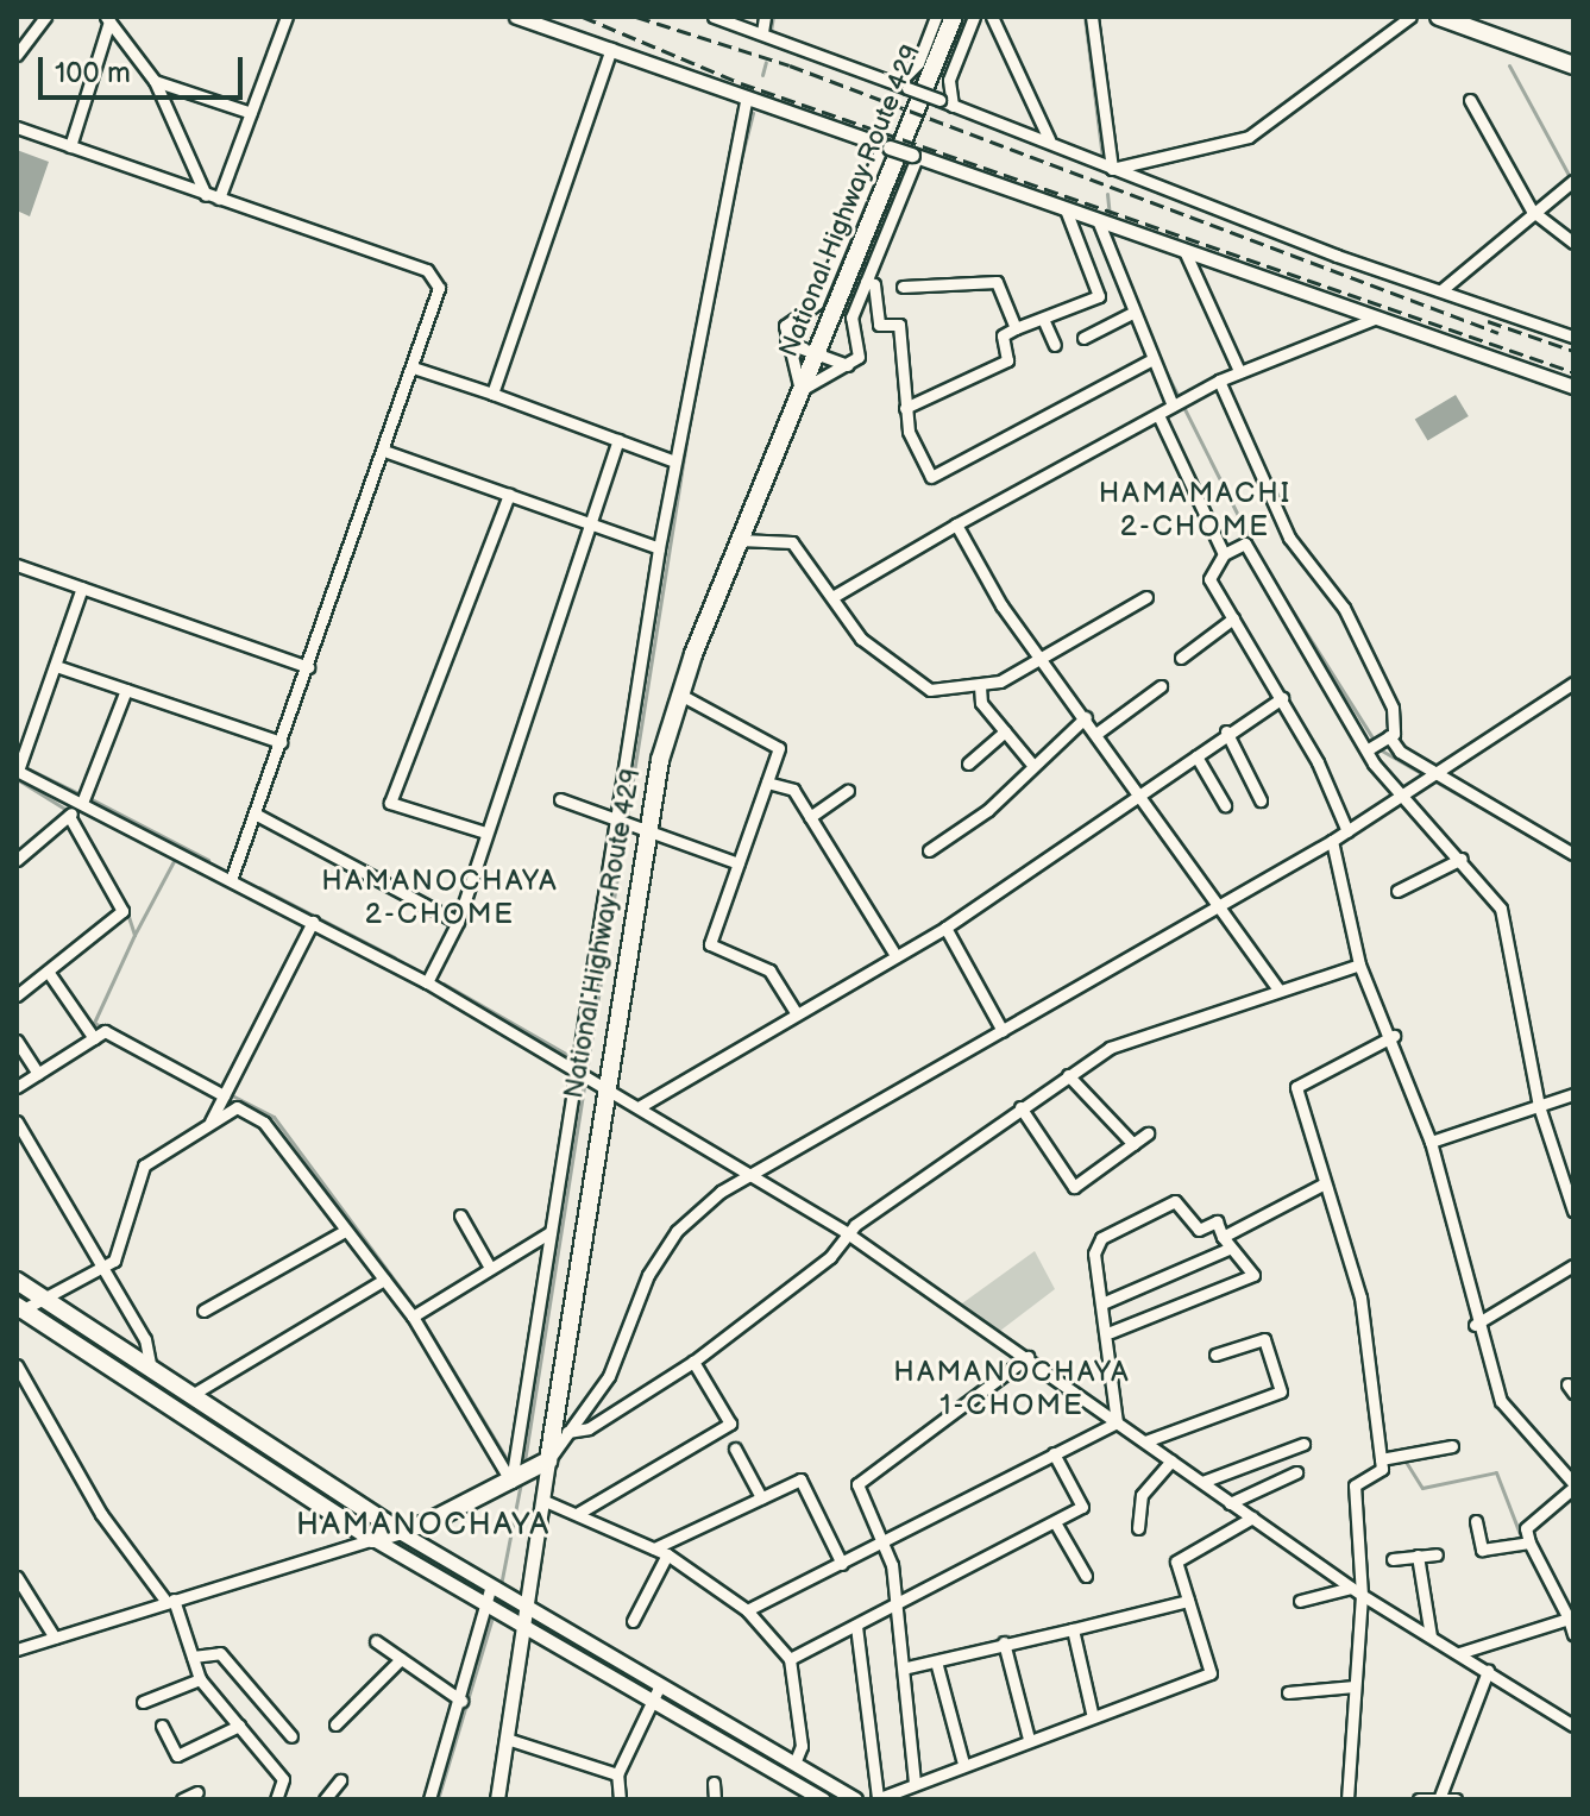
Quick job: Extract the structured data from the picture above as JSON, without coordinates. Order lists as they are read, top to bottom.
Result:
{
  "streets": {
    "highway": ["National Highway Route 429"]
  },
  "districts": [
    "HAMAMACHI 2-CHOME",
    "HAMANOCHAYA 2-CHOME",
    "HAMANOCHAYA 1-CHOME",
    "HAMANOCHAYA"
  ],
  "scale_bar": "100 m"
}
